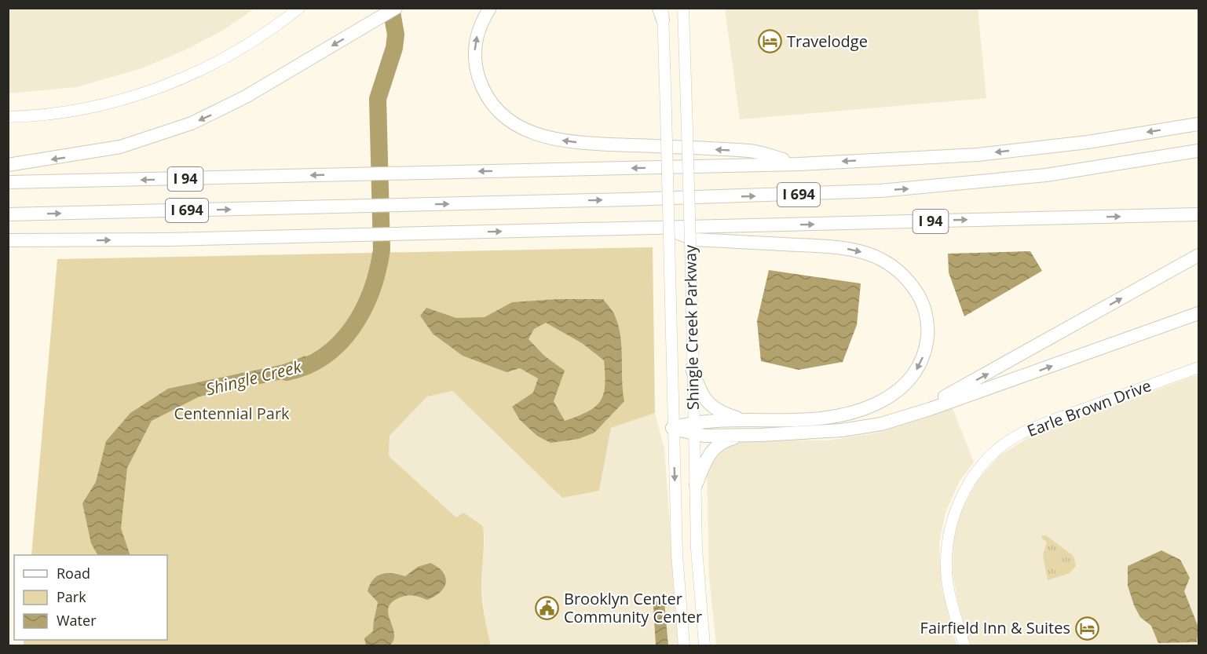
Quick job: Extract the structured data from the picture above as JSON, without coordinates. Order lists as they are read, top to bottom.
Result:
{
  "streets": {
    "highway": ["I 94", "I 694"],
    "street": ["Shingle Creek Parkway", "Earle Brown Drive"]
  },
  "water": ["Shingle Creek"],
  "parks": ["Centennial Park"],
  "places": {
    "hotel": ["Travelodge", "Fairfield Inn & Suites"],
    "public building": ["Brooklyn Center Community Center"]
  },
  "legend": ["Road", "Park", "Water"]
}
